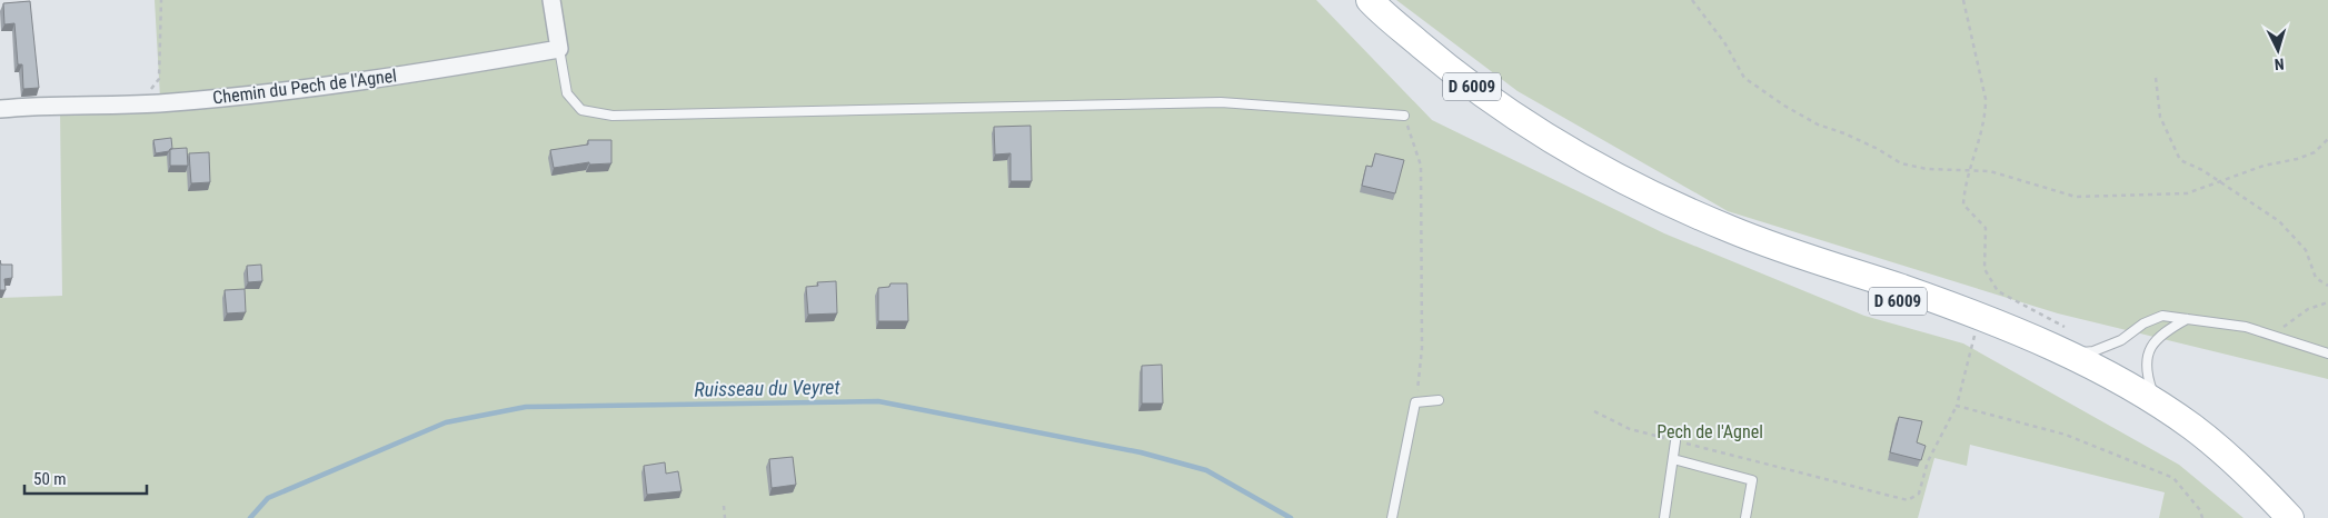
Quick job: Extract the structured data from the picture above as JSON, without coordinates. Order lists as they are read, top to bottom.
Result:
{
  "streets": {
    "main road": ["D 6009"],
    "street": ["Chemin du Pech de l'Agnel"]
  },
  "water": ["Ruisseau du Veyret"],
  "parks": ["Pech de l'Agnel"],
  "scale_bar": "50 m",
  "north": "bottom"
}
